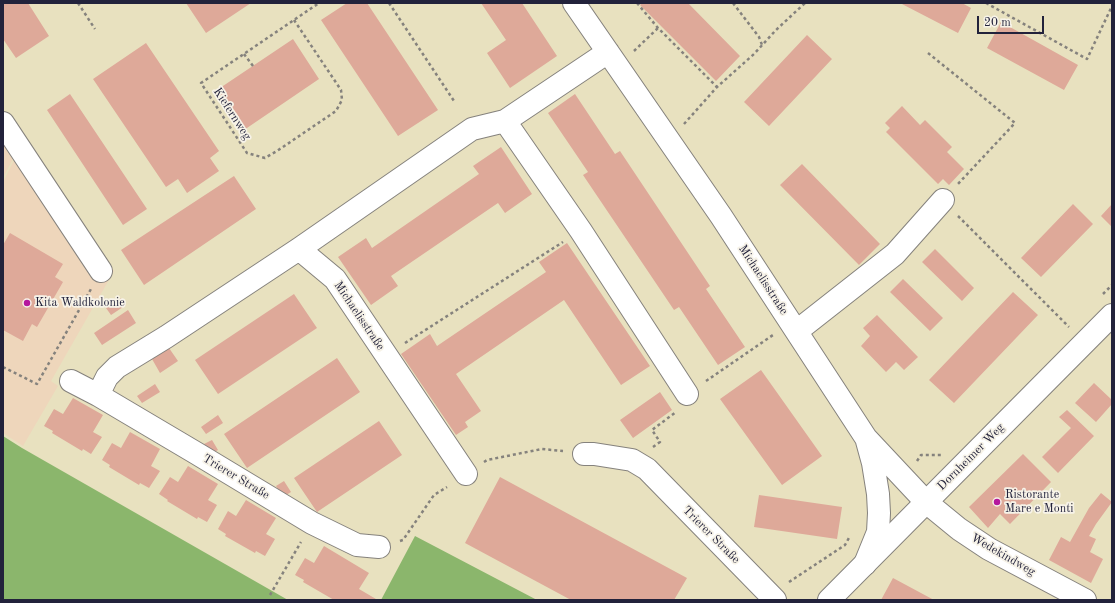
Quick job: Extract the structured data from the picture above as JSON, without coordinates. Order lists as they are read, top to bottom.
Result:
{
  "streets": {
    "street": [
      "Michaelisstraße",
      "Dornheimer Weg",
      "Trierer Straße",
      "Wedekindweg"
    ],
    "path": ["Kiefernweg"]
  },
  "crossings": [
    ["Michaelisstraße", "Dornheimer Weg"],
    ["Michaelisstraße", "Wedekindweg"],
    ["Dornheimer Weg", "Wedekindweg"]
  ],
  "places": ["Kita Waldkolonie", "Ristorante Mare e Monti"],
  "scale_bar": "20 m"
}
